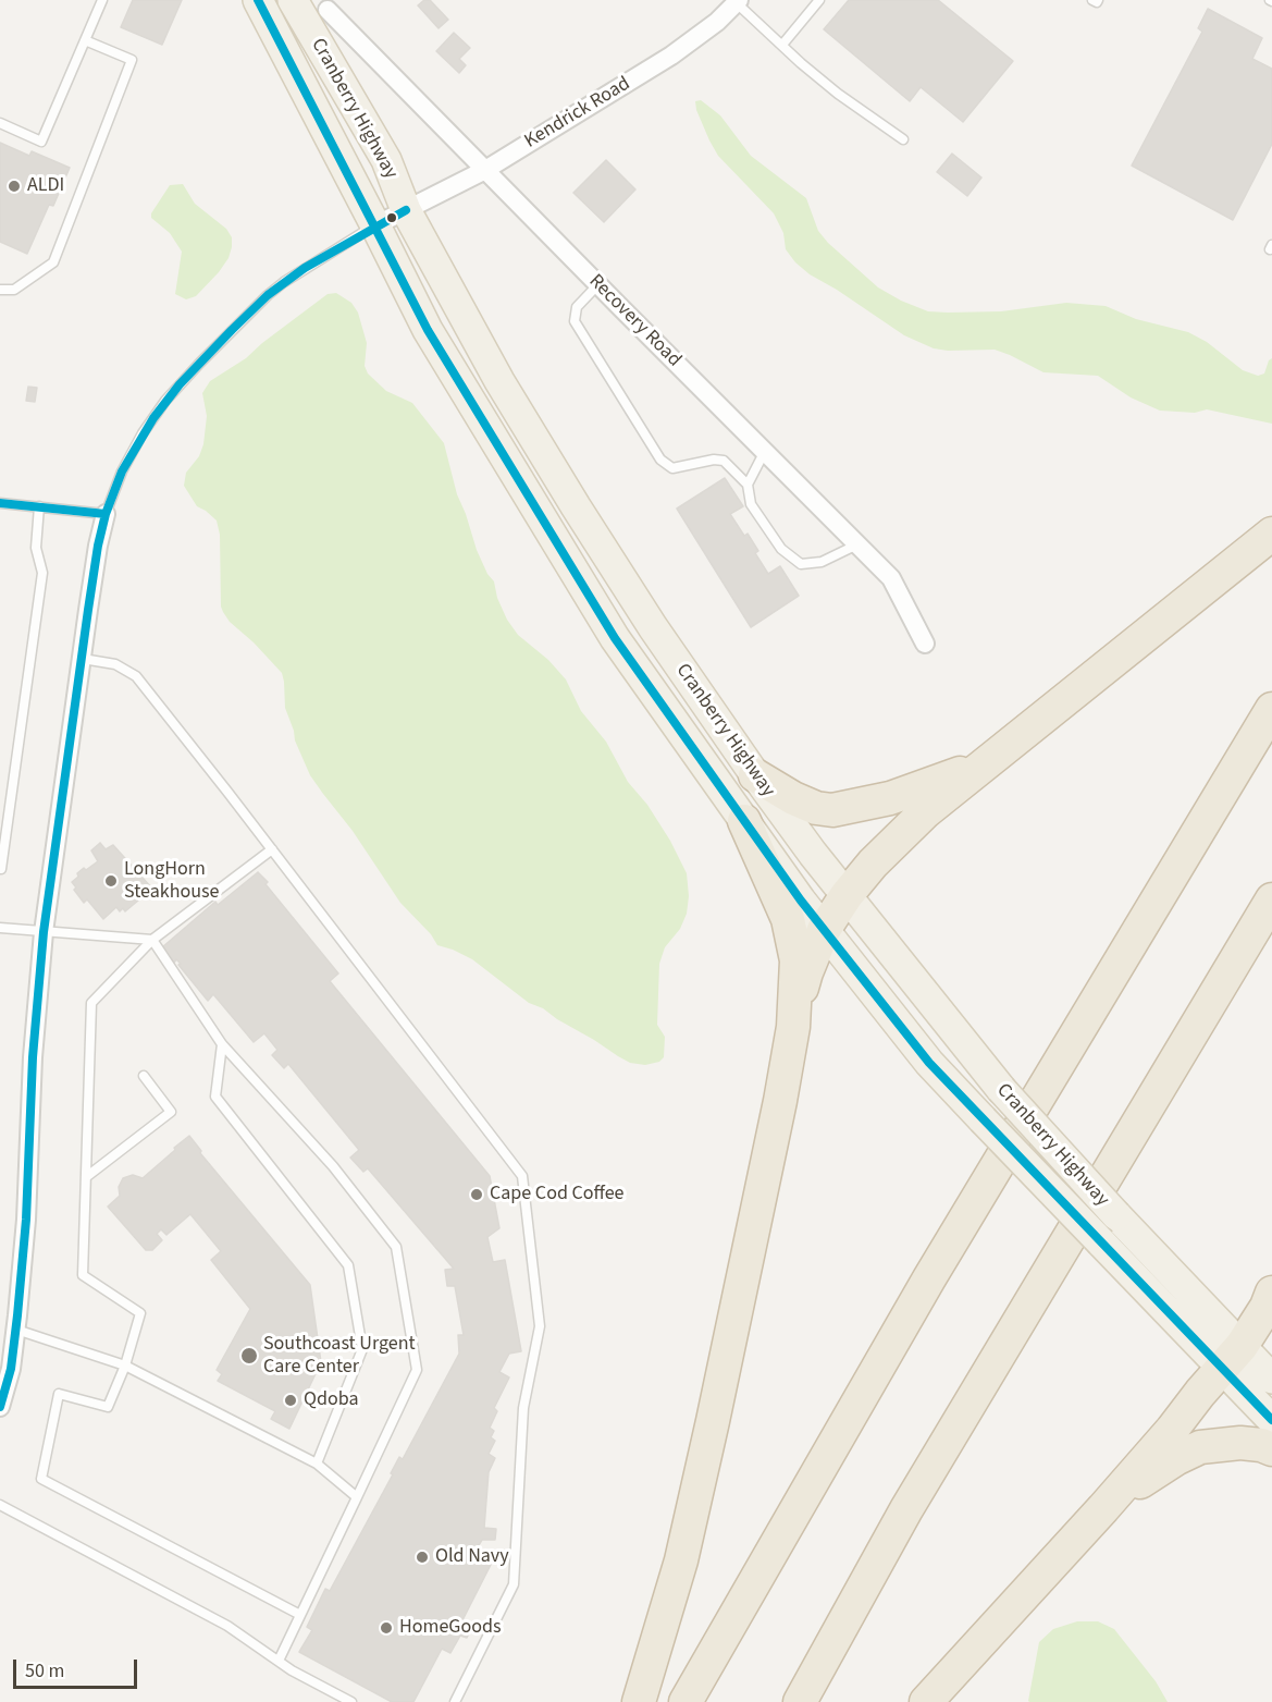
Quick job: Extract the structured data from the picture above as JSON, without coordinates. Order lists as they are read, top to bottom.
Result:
{
  "streets": {
    "main road": ["Cranberry Highway"],
    "street": ["Kendrick Road", "Recovery Road"]
  },
  "crossings": [
    ["Cranberry Highway", "Kendrick Road"],
    ["Kendrick Road", "Recovery Road"]
  ],
  "places": [
    "ALDI",
    "LongHorn Steakhouse",
    "Cape Cod Coffee",
    "Southcoast Urgent Care Center",
    "Qdoba",
    "Old Navy",
    "HomeGoods"
  ],
  "scale_bar": "50 m"
}
